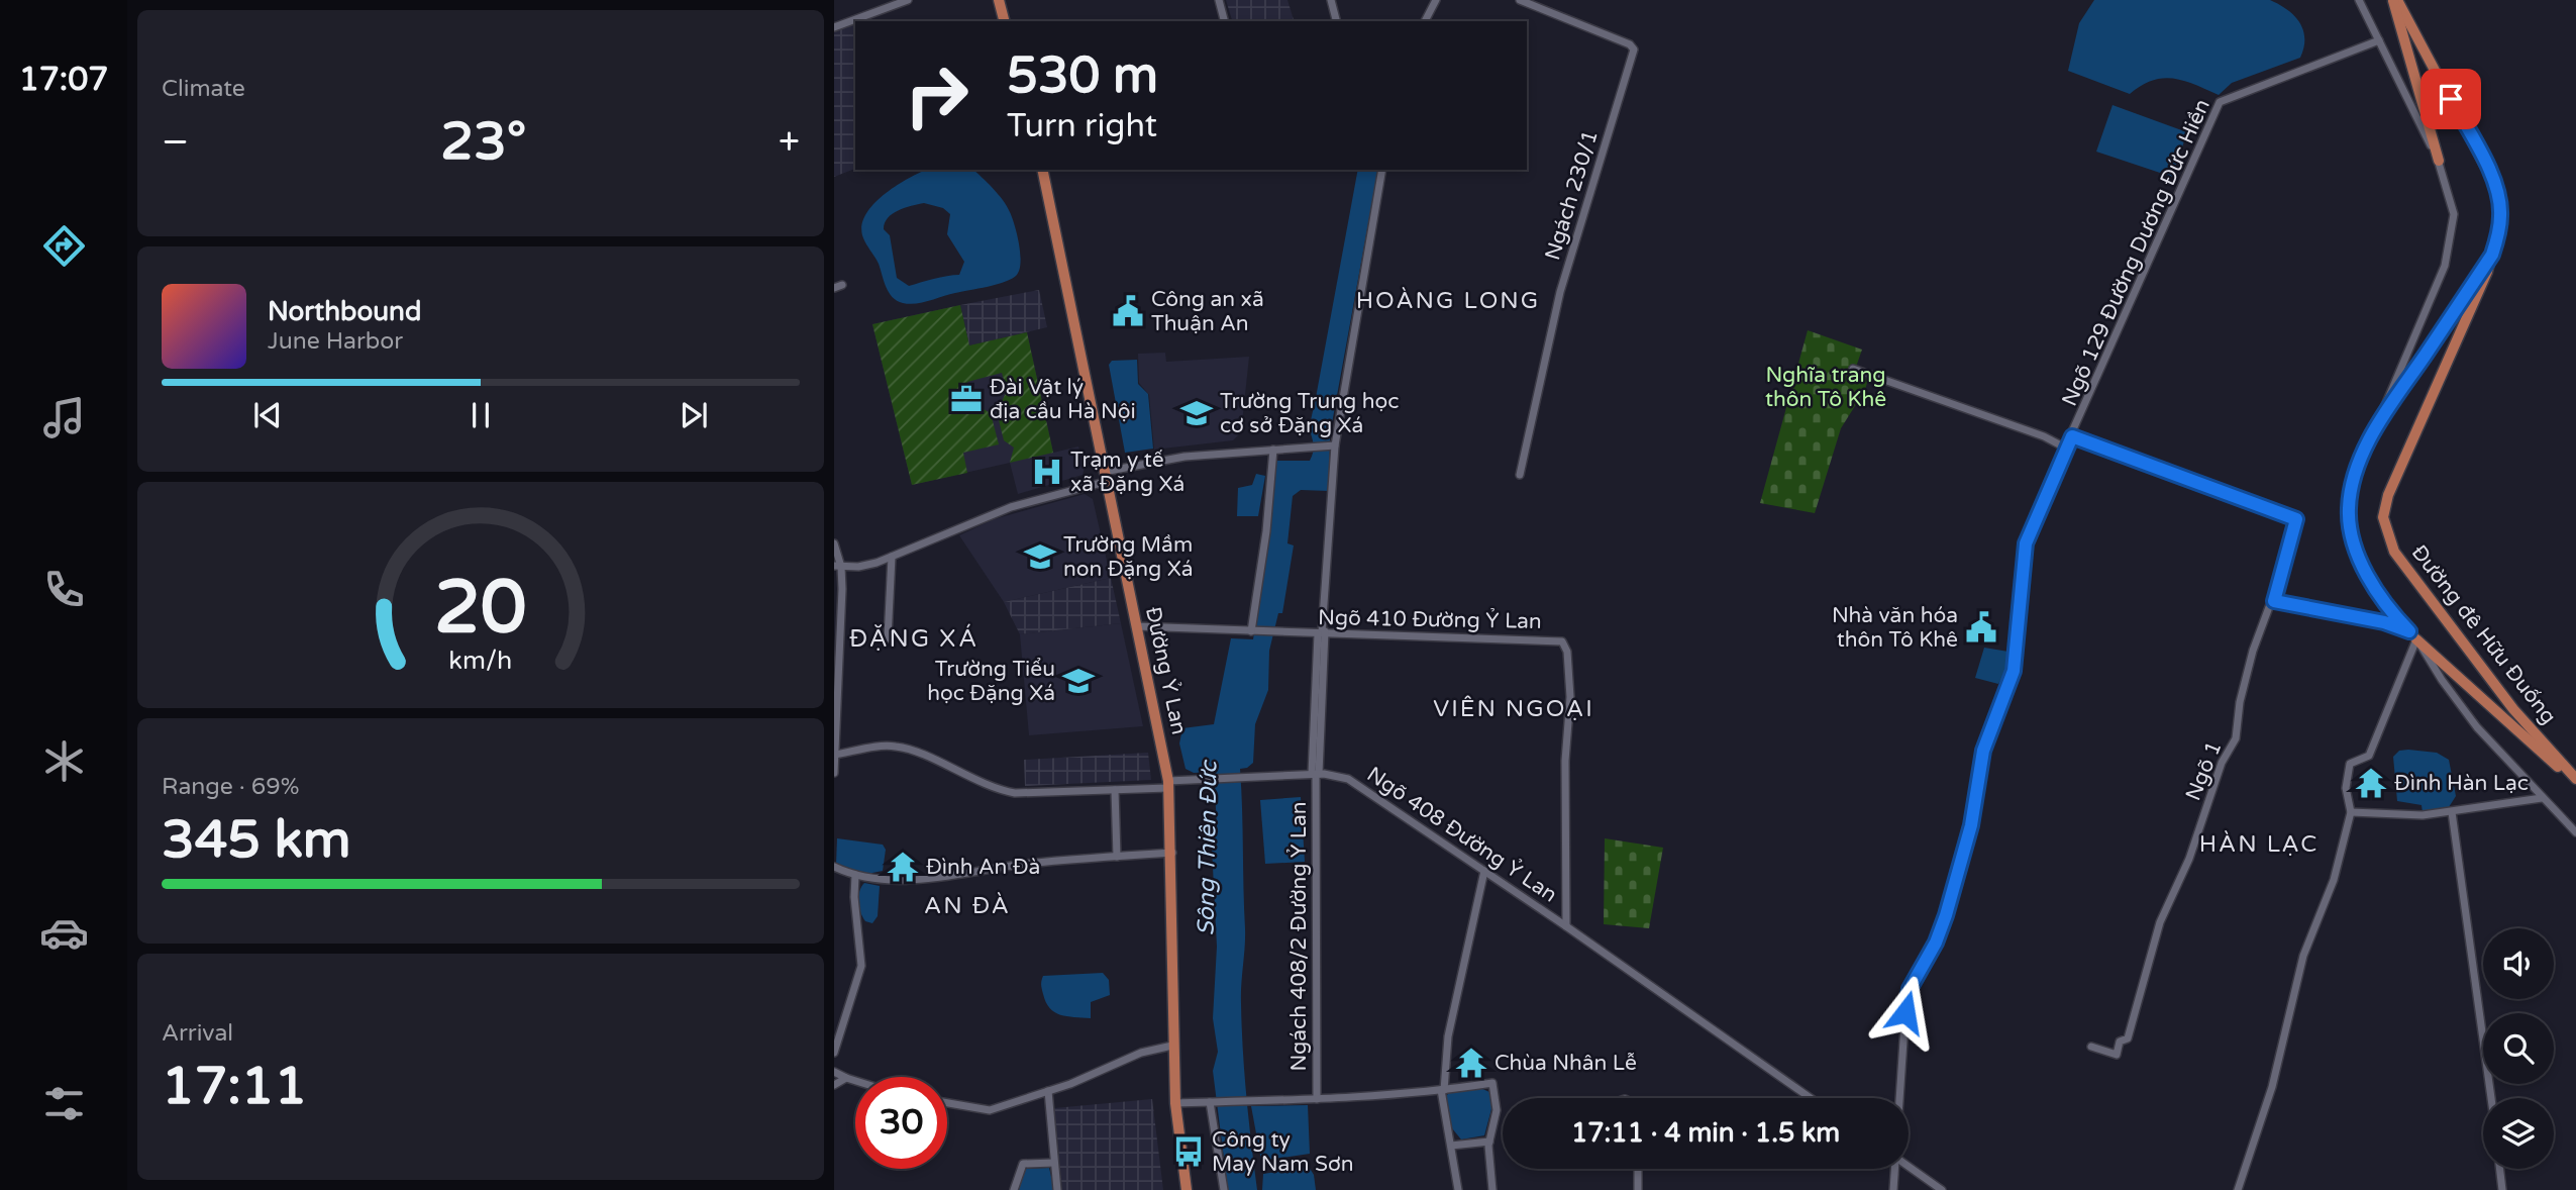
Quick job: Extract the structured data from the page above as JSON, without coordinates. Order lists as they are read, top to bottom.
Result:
{
  "streets": {
    "main road": ["Đường đê Hữu Đuống", "Đường Ỷ Lan"],
    "street": [
      "Ngách 230/1",
      "Ngõ 129 Đường Dương Đức Hiền",
      "Ngõ 410 Đường Ỷ Lan",
      "Ngõ 1",
      "Ngõ 408 Đường Ỷ Lan",
      "Ngách 408/2 Đường Ỷ Lan"
    ]
  },
  "crossings": [
    ["Ngõ 410 Đường Ỷ Lan", "Đường Ỷ Lan"],
    ["Ngõ 410 Đường Ỷ Lan", "Ngõ 408 Đường Ỷ Lan"],
    ["Ngõ 410 Đường Ỷ Lan", "Ngách 408/2 Đường Ỷ Lan"],
    ["Đường Ỷ Lan", "Ngõ 408 Đường Ỷ Lan"],
    ["Ngõ 408 Đường Ỷ Lan", "Ngách 408/2 Đường Ỷ Lan"]
  ],
  "districts": [
    "HOÀNG LONG",
    "ĐẶNG XÁ",
    "VIÊN NGOẠI",
    "HÀN LẠC",
    "AN ĐÀ"
  ],
  "water": ["Sông Thiên Đức"],
  "parks": ["Nghĩa trang thôn Tô Khê"],
  "places": {
    "public building": ["Công an xã Thuận An", "Nhà văn hóa thôn Tô Khê"],
    "office": ["Đài Vật lý địa cầu Hà Nội"],
    "school or university": ["Trường Trung học cơ sở Đặng Xá", "Trường Mầm non Đặng Xá", "Trường Tiểu học Đặng Xá"],
    "hospital": ["Trạm y tế xã Đặng Xá"],
    "temple": ["Đình Hàn Lạc", "Đình An Đà", "Chùa Nhân Lễ"],
    "bus stop": ["Công ty May Nam Sơn"]
  },
  "page": {
    "tabs": "17:07",
    "tile": [
      "Climate",
      ["Range · 69%", "345 km"],
      ["Arrival", "17:11"]
    ],
    "turn": ["530 m", "Turn right"],
    "heat": ["−", "23°", "+"],
    "song": ["Northbound", "June Harbor"],
    "limit": "30",
    "trip": "17:11 · 4 min · 1.5 km",
    "gauge": ["20", "km/h"]
  }
}
